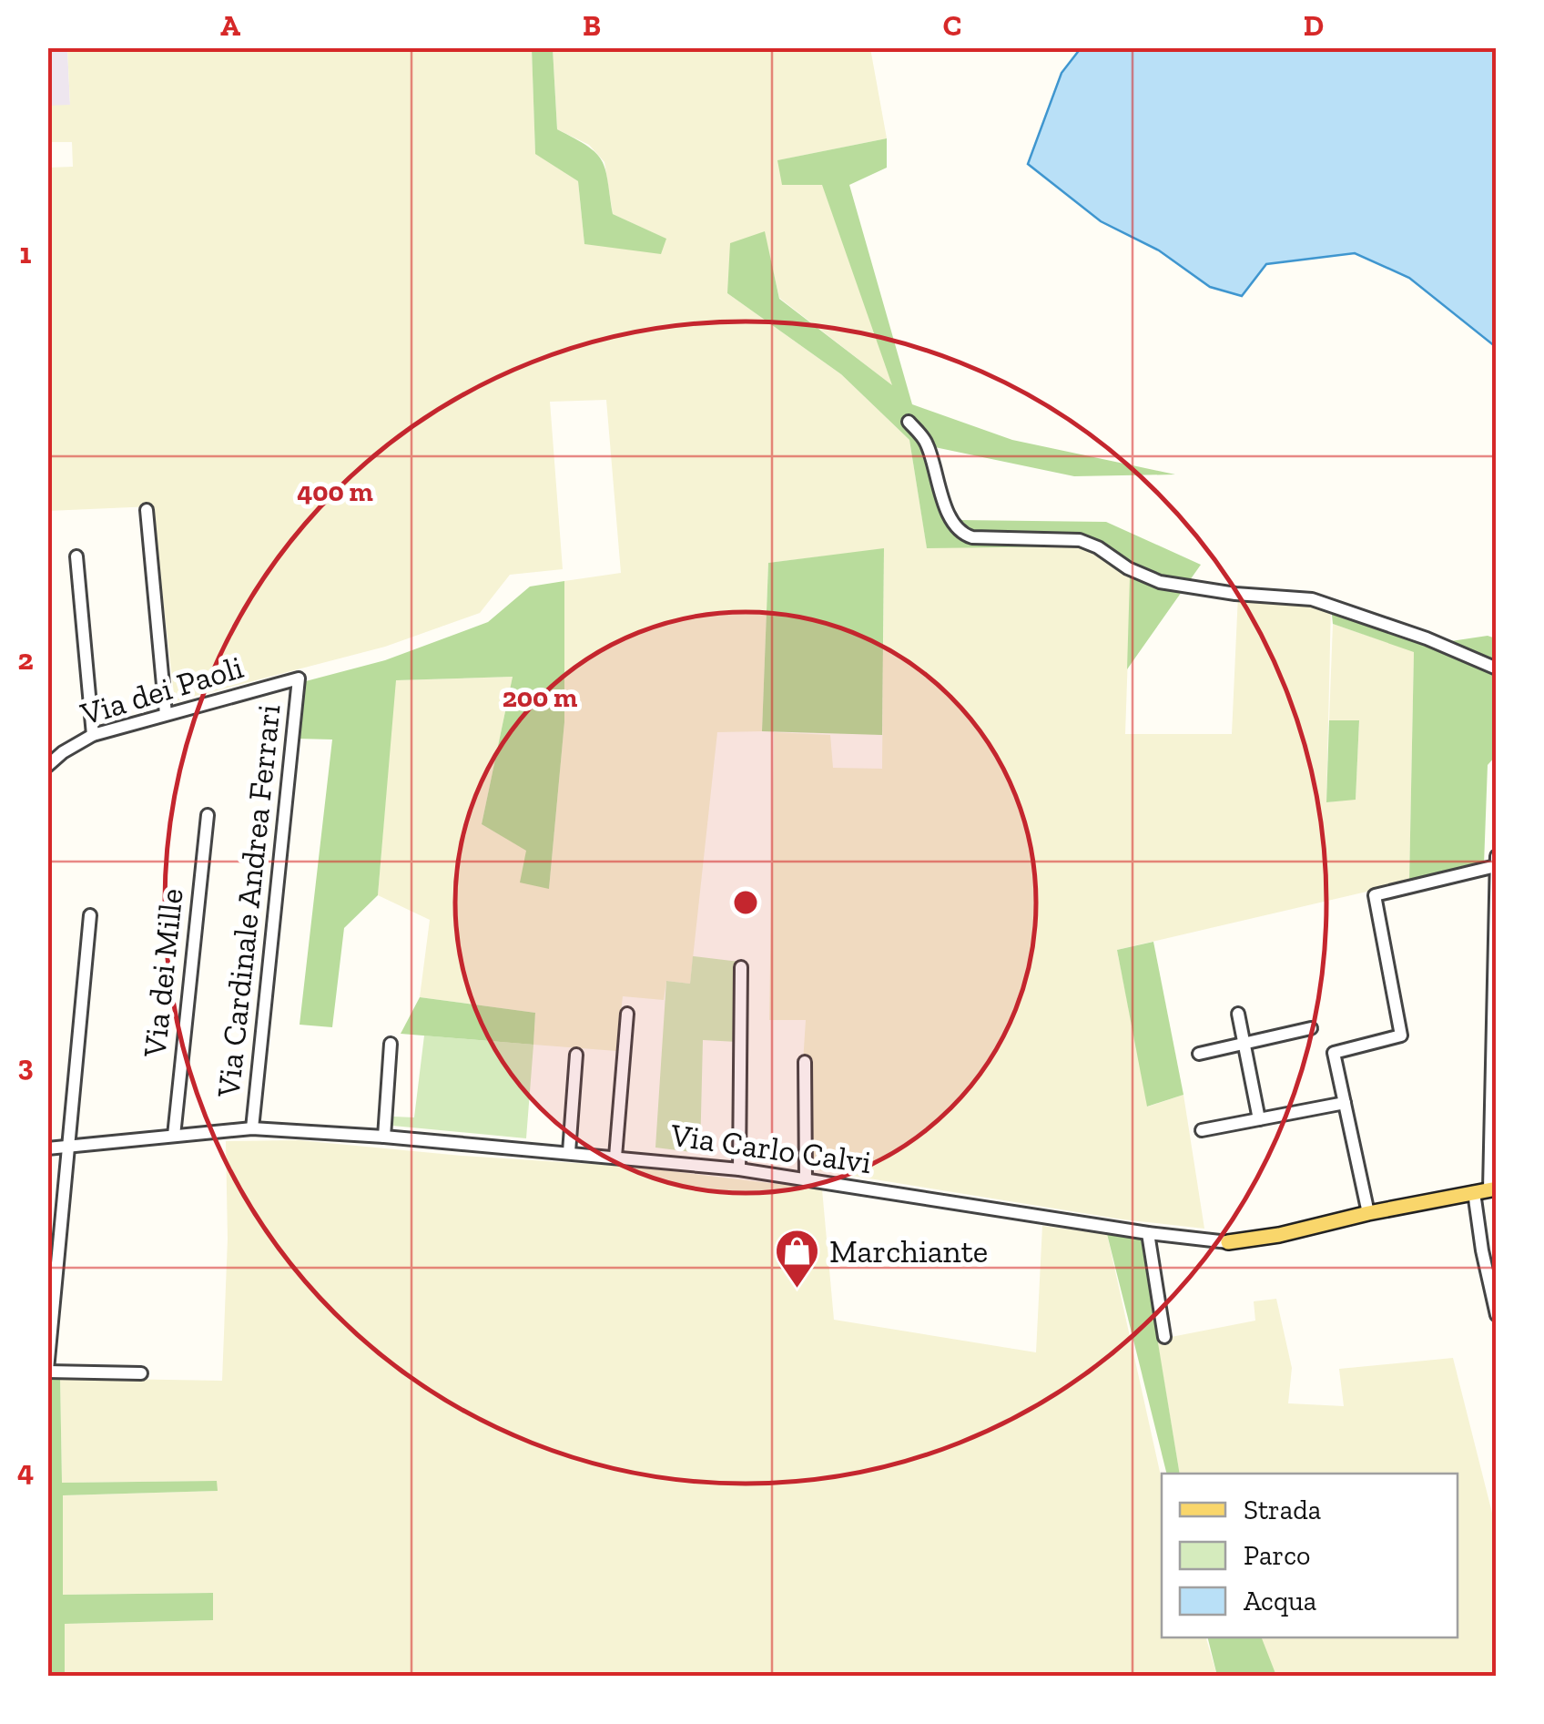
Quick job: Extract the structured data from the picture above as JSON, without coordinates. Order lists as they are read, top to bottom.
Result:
{
  "streets": {
    "street": [
      "Via dei Paoli",
      "Via Cardinale Andrea Ferrari",
      "Via dei Mille",
      "Via Carlo Calvi"
    ]
  },
  "crossings": [
    ["Via dei Paoli", "Via Cardinale Andrea Ferrari"],
    ["Via Cardinale Andrea Ferrari", "Via Carlo Calvi"],
    ["Via dei Mille", "Via Carlo Calvi"]
  ],
  "places": {
    "shop": ["Marchiante"]
  },
  "legend": ["Strada", "Parco", "Acqua"],
  "grid": {
    "columns": [
      "A",
      "B",
      "C",
      "D"
    ],
    "rows": [
      "1",
      "2",
      "3",
      "4"
    ]
  },
  "rings": ["400 m", "200 m"]
}
